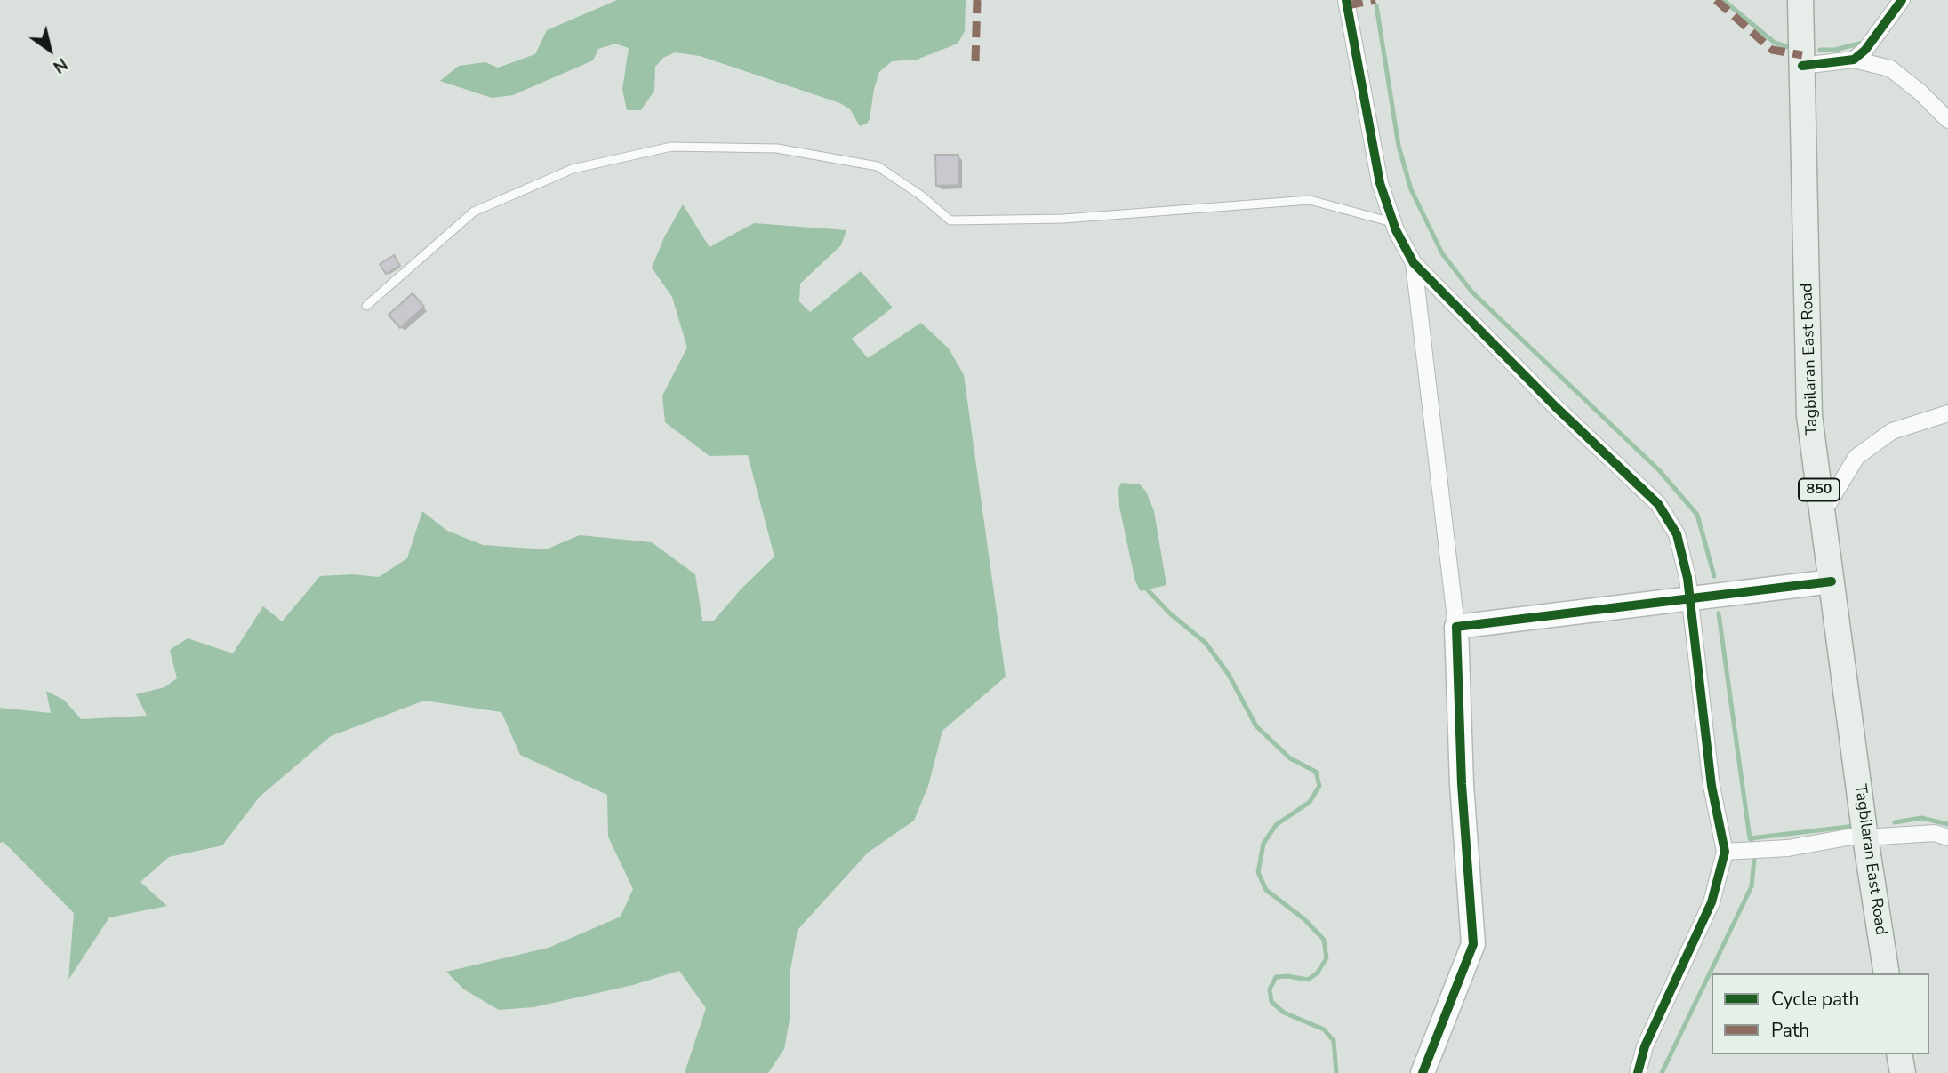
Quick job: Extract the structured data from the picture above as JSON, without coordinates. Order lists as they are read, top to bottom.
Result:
{
  "streets": {
    "main road": ["Tagbilaran East Road", "850"]
  },
  "legend": ["Cycle path", "Path"],
  "north": "bottom right"
}
